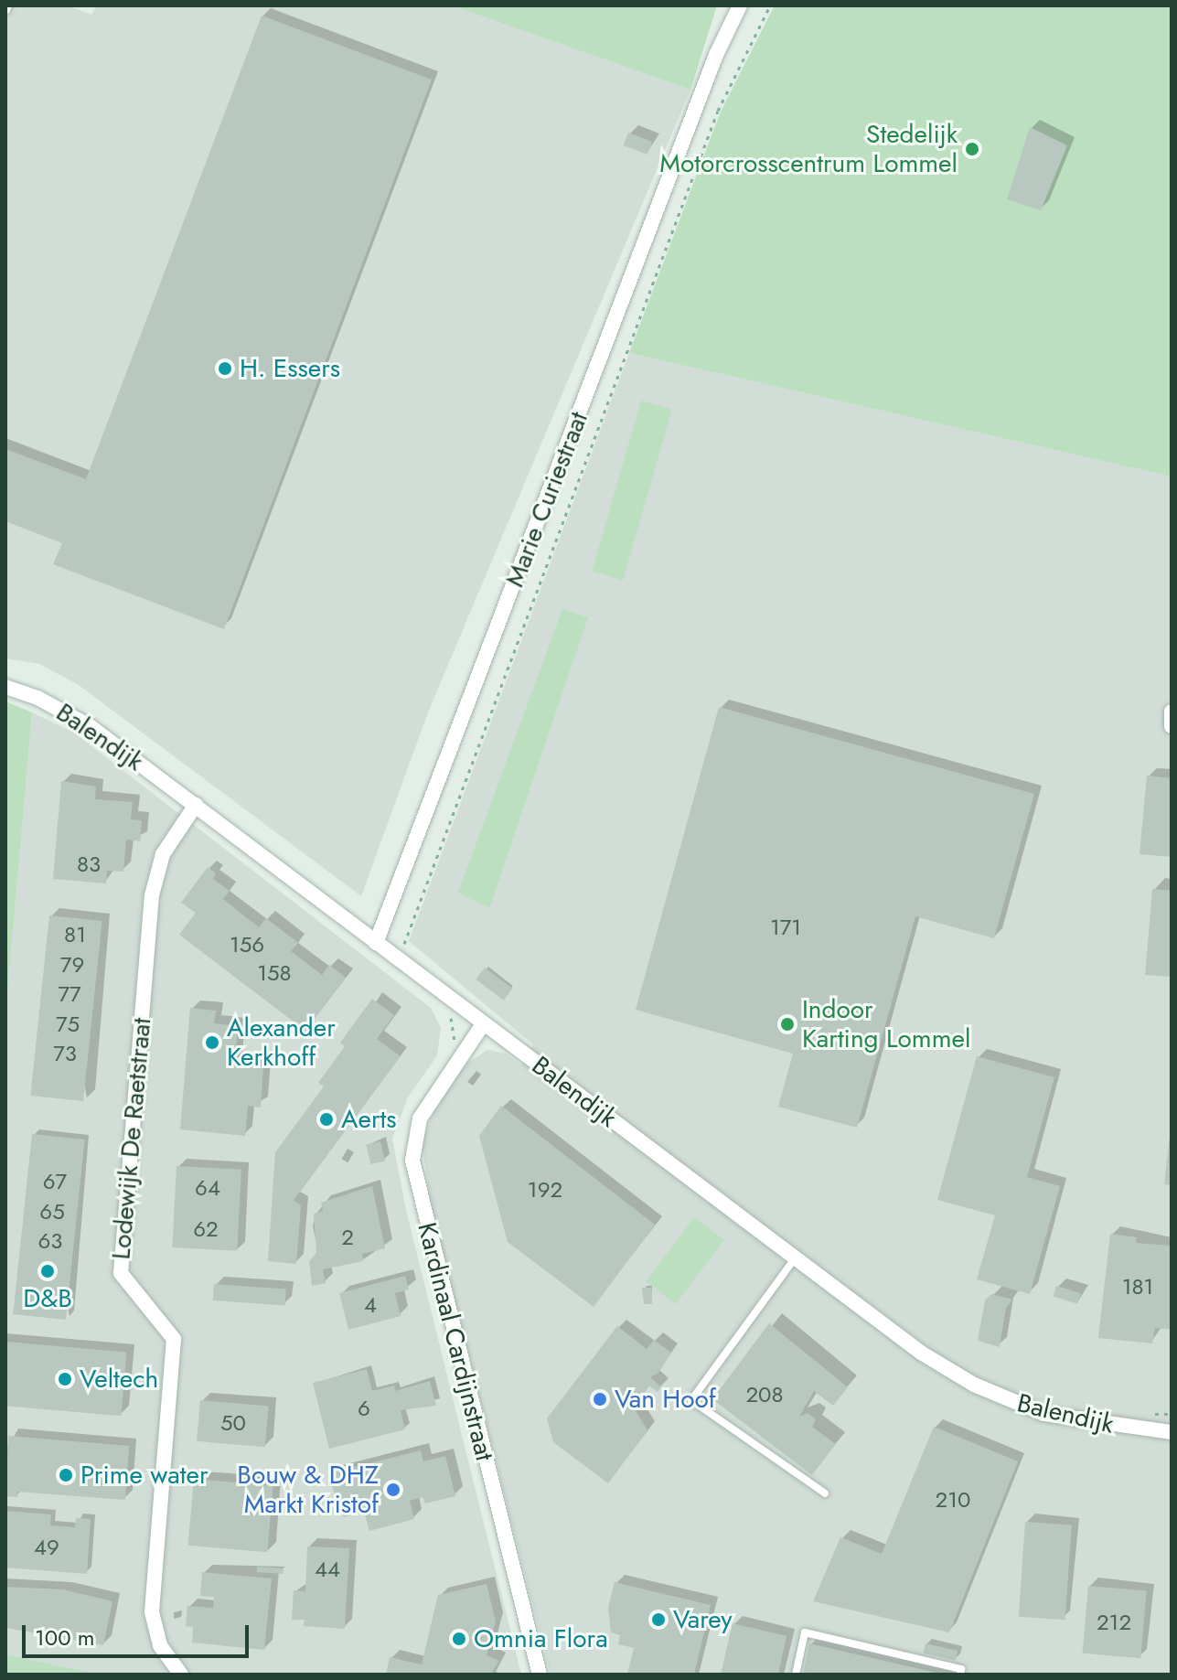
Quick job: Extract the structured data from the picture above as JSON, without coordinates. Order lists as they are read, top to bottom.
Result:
{
  "streets": {
    "street": [
      "Marie Curiestraat",
      "Balendijk",
      "Lodewijk De Raetstraat",
      "Kardinaal Cardijnstraat"
    ]
  },
  "crossings": [
    ["Marie Curiestraat", "Balendijk"],
    ["Balendijk", "Lodewijk De Raetstraat"],
    ["Balendijk", "Kardinaal Cardijnstraat"]
  ],
  "places": [
    "Stedelijk Motorcrosscentrum Lommel",
    "H. Essers",
    "Indoor Karting Lommel",
    "Alexander Kerkhoff",
    "Aerts",
    "D&B",
    "Veltech",
    "Van Hoof",
    "Prime water",
    "Bouw & DHZ Markt Kristof",
    "Varey",
    "Omnia Flora"
  ],
  "house_numbers": [
    "83",
    "171",
    "81",
    "156",
    "79",
    "158",
    "77",
    "75",
    "73",
    "67",
    "64",
    "192",
    "65",
    "62",
    "2",
    "63",
    "181",
    "4",
    "208",
    "6",
    "50",
    "210",
    "49",
    "44",
    "212"
  ],
  "scale_bar": "100 m"
}
